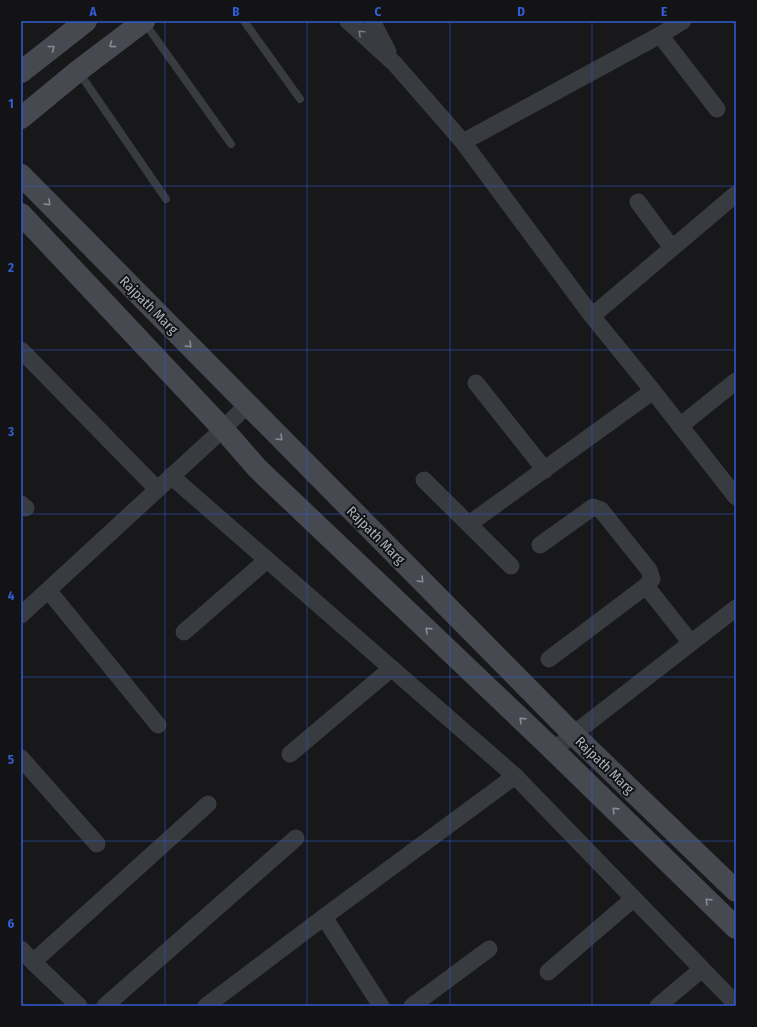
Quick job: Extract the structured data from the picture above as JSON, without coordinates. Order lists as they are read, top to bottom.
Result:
{
  "streets": {
    "main road": ["Rajpath Marg"]
  },
  "grid": {
    "columns": [
      "A",
      "B",
      "C",
      "D",
      "E"
    ],
    "rows": [
      "1",
      "2",
      "3",
      "4",
      "5",
      "6"
    ]
  }
}
